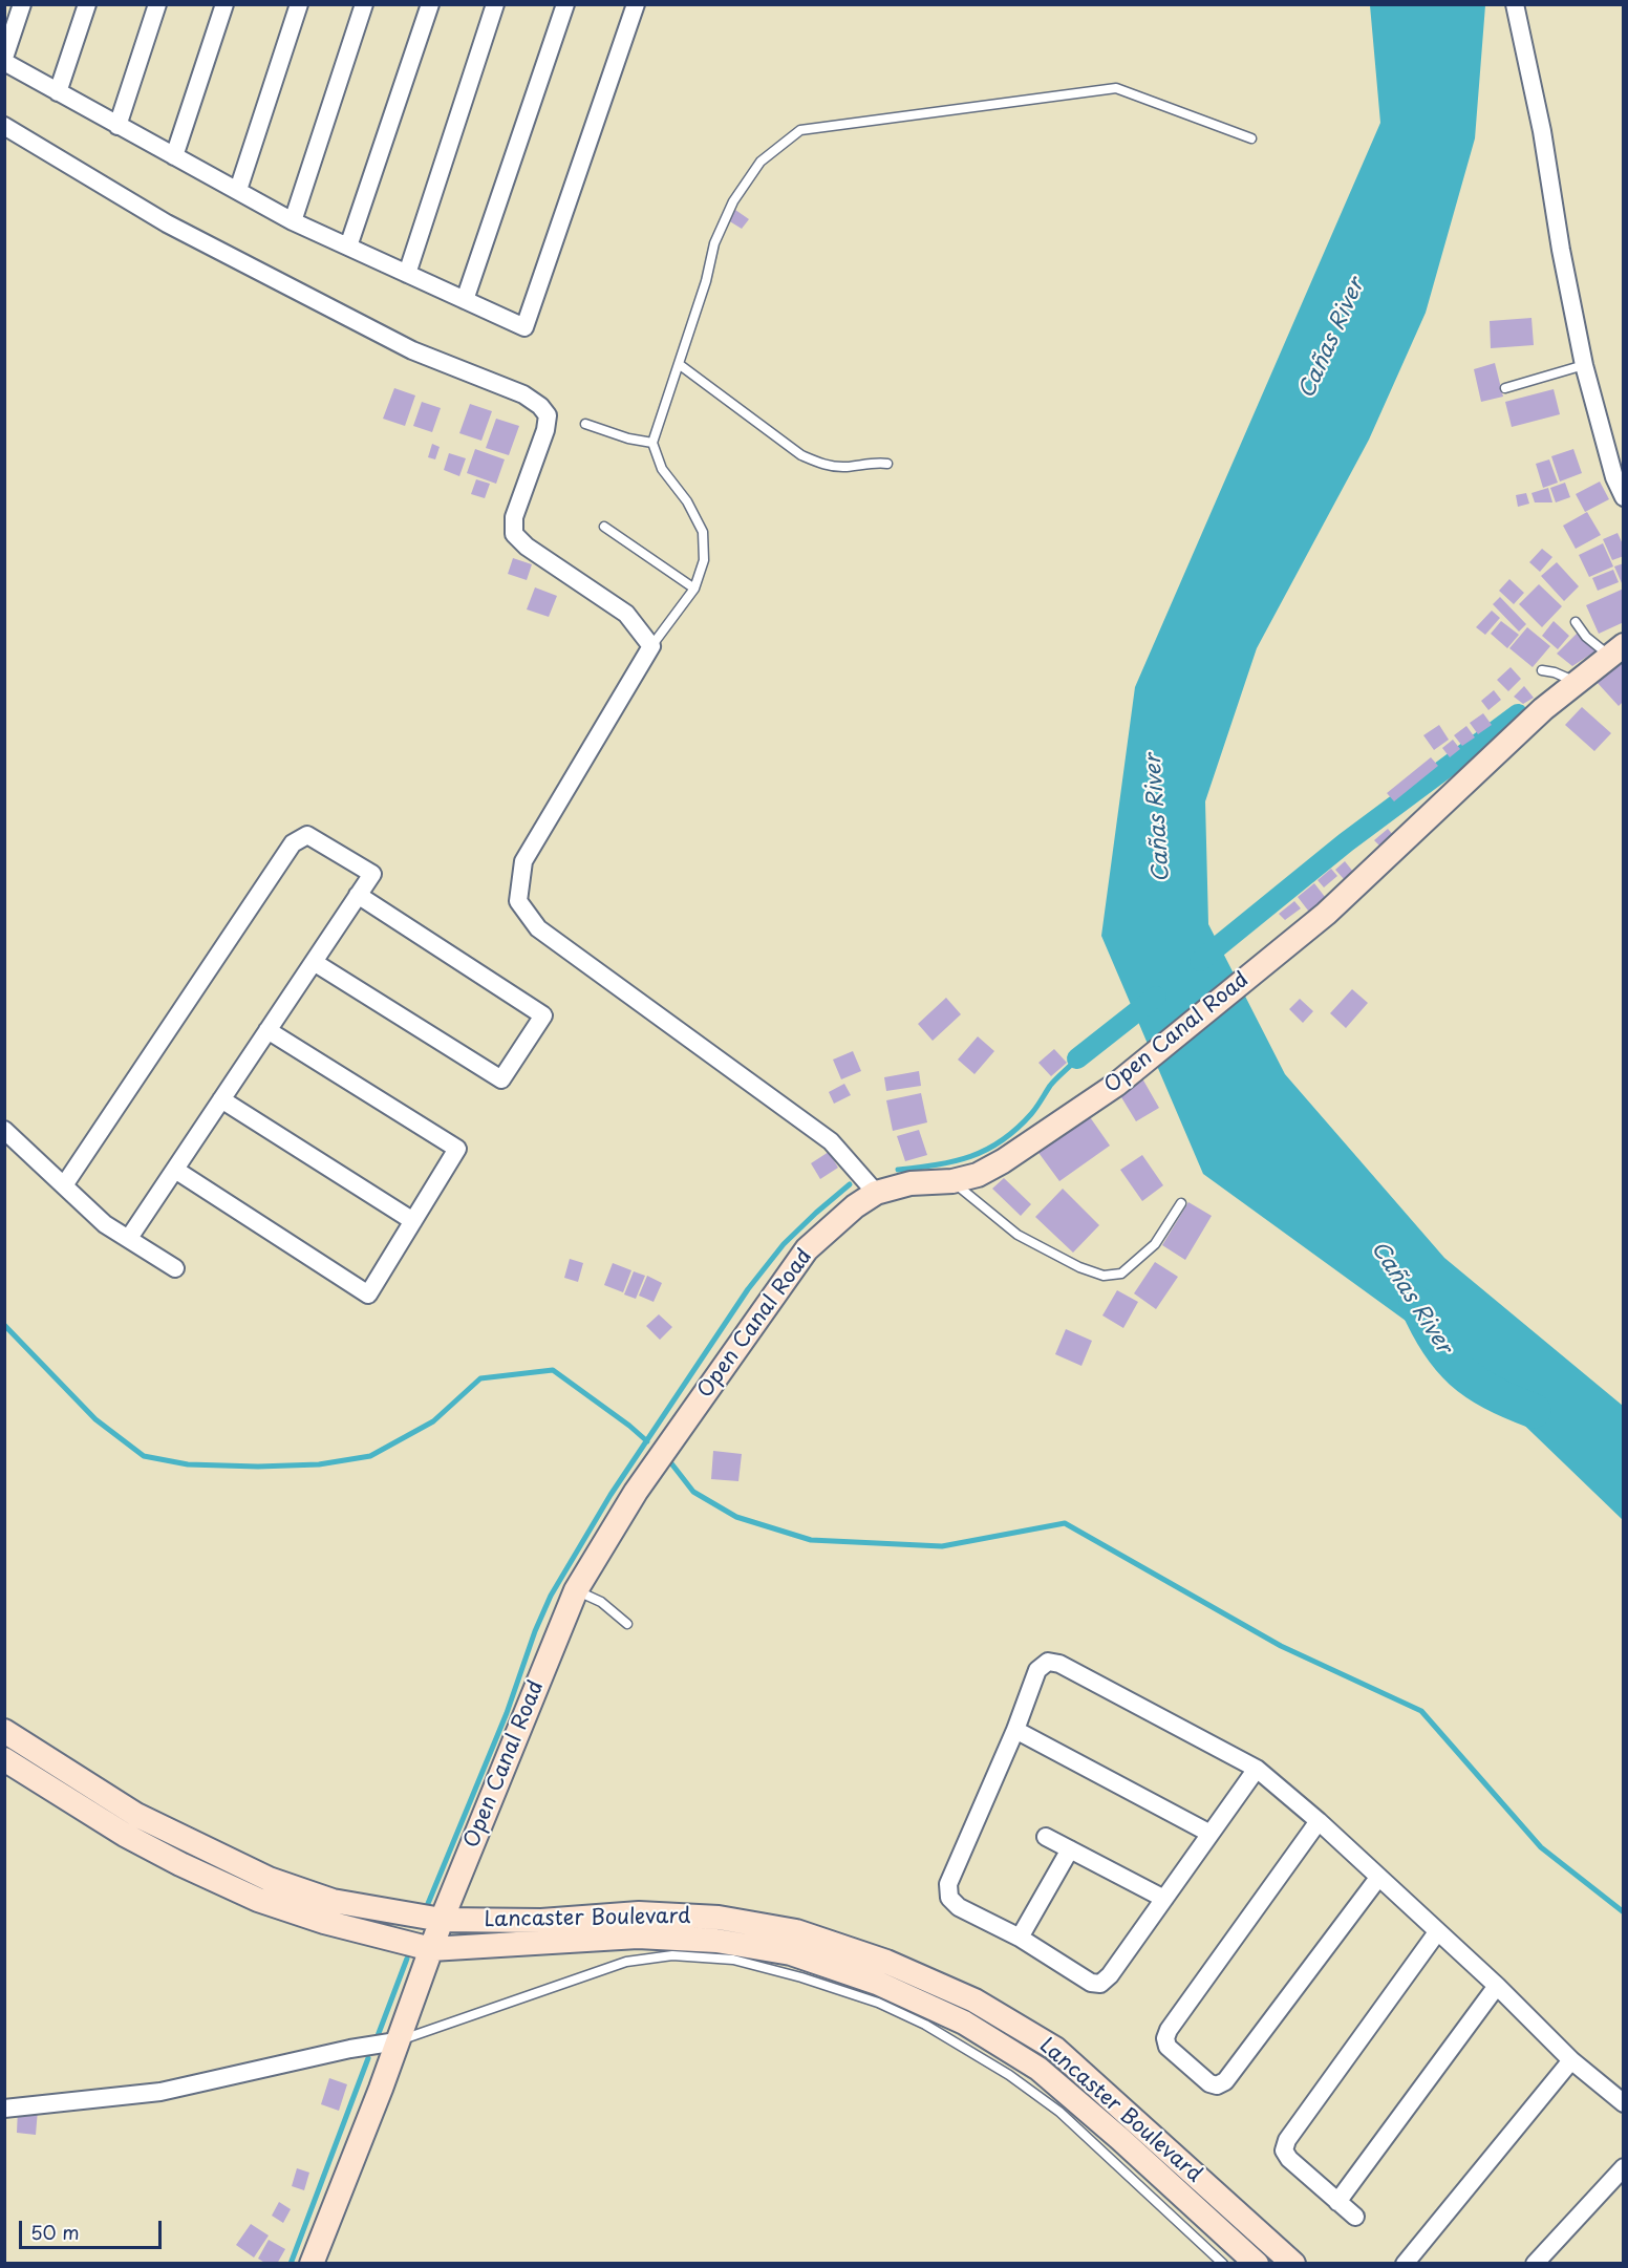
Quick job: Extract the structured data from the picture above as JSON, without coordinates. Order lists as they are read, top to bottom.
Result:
{
  "streets": {
    "main road": ["Open Canal Road", "Lancaster Boulevard"]
  },
  "crossings": [
    ["Open Canal Road", "Lancaster Boulevard"]
  ],
  "water": ["Cañas River"],
  "scale_bar": "50 m"
}
